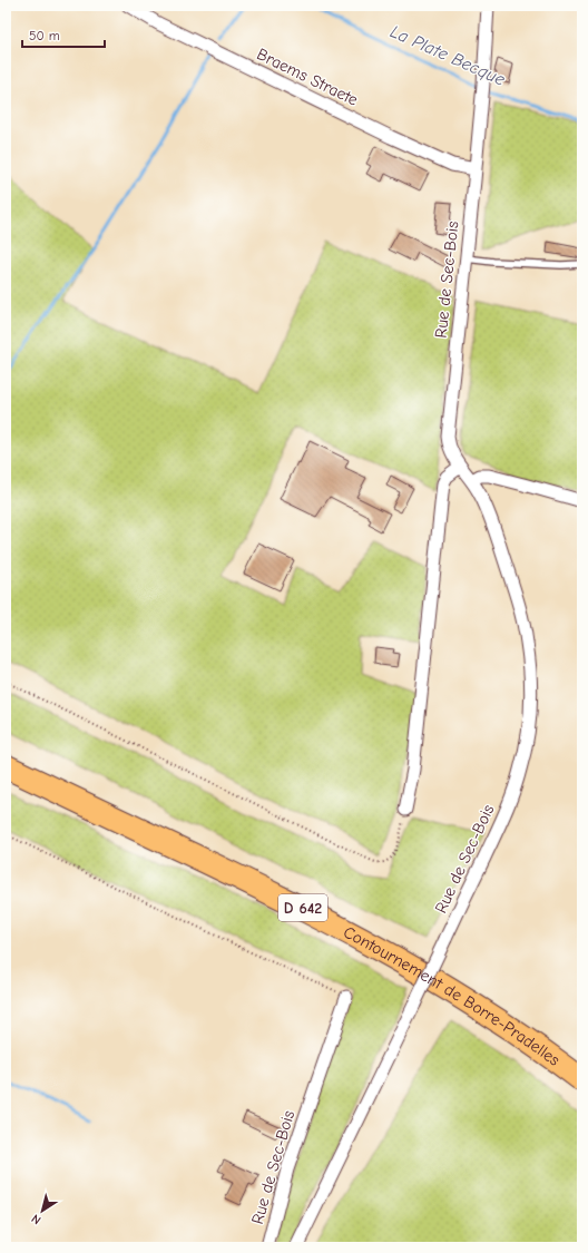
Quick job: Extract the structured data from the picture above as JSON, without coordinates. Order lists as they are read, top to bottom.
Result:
{
  "streets": {
    "highway": ["D 642", "Contournement de Borre-Pradelles"],
    "street": ["Braems Straete", "Rue de Sec-Bois"]
  },
  "crossings": [
    ["Braems Straete", "Rue de Sec-Bois"]
  ],
  "water": ["La Plate Becque"],
  "scale_bar": "50 m",
  "north": "bottom left"
}
